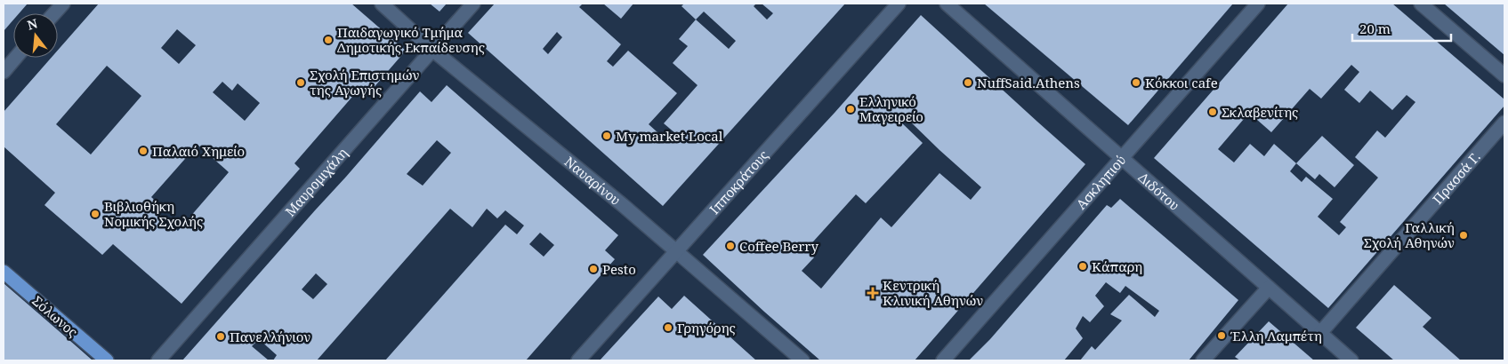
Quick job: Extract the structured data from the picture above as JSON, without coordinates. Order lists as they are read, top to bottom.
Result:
{
  "streets": {
    "main road": ["Σόλωνος"],
    "street": [
      "Πρασσά Γ.",
      "Ναυαρίνου",
      "Μαυρομιχάλη",
      "Ιπποκράτους",
      "Ασκληπιού",
      "Διδότου"
    ]
  },
  "crossings": [
    ["Πρασσά Γ.", "Διδότου"],
    ["Ναυαρίνου", "Μαυρομιχάλη"],
    ["Ναυαρίνου", "Ιπποκράτους"],
    ["Ασκληπιού", "Διδότου"]
  ],
  "places": {
    "other": [
      "Παιδαγωγικό Τμήμα Δημοτικής Εκπαίδευσης",
      "Σχολή Επιστημών της Αγωγής",
      "NuffSaid.Athens",
      "Κόκκοι cafe",
      "Ελληνικό Μαγειρείο",
      "Σκλαβενίτης",
      "My market Local",
      "Παλαιό Χημείο",
      "Βιβλιοθήκη Νομικής Σχολής",
      "Γαλλική Σχολή Αθηνών",
      "Coffee Berry",
      "Κάπαρη",
      "Pesto",
      "Γρηγόρης",
      "Έλλη Λαμπέτη",
      "Πανελλήνιον"
    ],
    "health": ["Κεντρική Κλινική Αθηνών"]
  },
  "scale_bar": "20 m",
  "north": "top"
}
